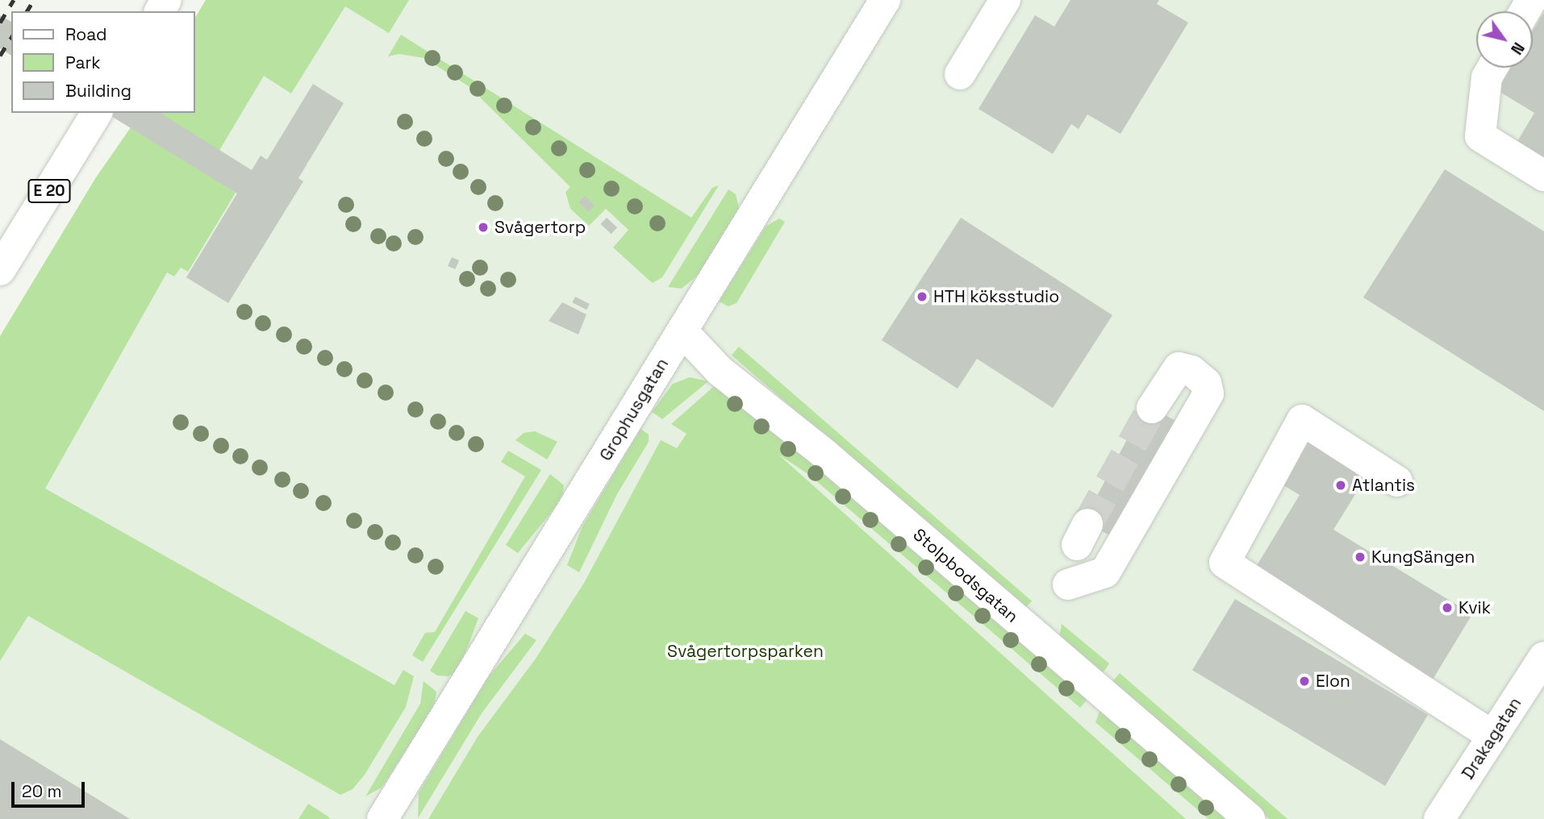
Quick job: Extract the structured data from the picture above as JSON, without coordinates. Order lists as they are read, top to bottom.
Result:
{
  "streets": {
    "main road": [
      "E 20",
      "Grophusgatan",
      "Stolpbodsgatan",
      "Drakagatan"
    ]
  },
  "crossings": [
    ["Grophusgatan", "Stolpbodsgatan"]
  ],
  "parks": ["Svågertorpsparken"],
  "places": [
    "Svågertorp",
    "HTH köksstudio",
    "Atlantis",
    "KungSängen",
    "Kvik",
    "Elon"
  ],
  "legend": ["Road", "Park", "Building"],
  "scale_bar": "20 m",
  "north": "bottom right"
}
